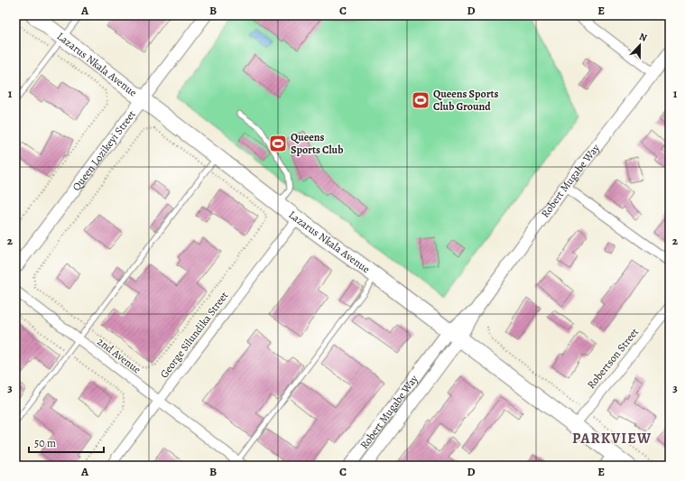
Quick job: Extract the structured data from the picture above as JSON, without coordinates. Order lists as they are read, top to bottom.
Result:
{
  "streets": {
    "highway": ["Lazarus Nkala Avenue"],
    "main road": ["Queen Lozikeyi Street", "Robert Mugabe Way"],
    "street": ["George Silundika Street", "2nd Avenue", "Robertson Street"]
  },
  "crossings": [
    ["Lazarus Nkala Avenue", "Queen Lozikeyi Street"],
    ["Lazarus Nkala Avenue", "Robert Mugabe Way"],
    ["Lazarus Nkala Avenue", "George Silundika Street"],
    ["Lazarus Nkala Avenue", "Robertson Street"],
    ["George Silundika Street", "2nd Avenue"]
  ],
  "districts": ["PARKVIEW"],
  "places": {
    "sports": ["Queens Sports Club Ground", "Queens Sports Club"]
  },
  "scale_bar": "50 m",
  "north": "top",
  "grid": {
    "columns": [
      "A",
      "B",
      "C",
      "D",
      "E"
    ],
    "rows": ["1", "2", "3"]
  }
}
